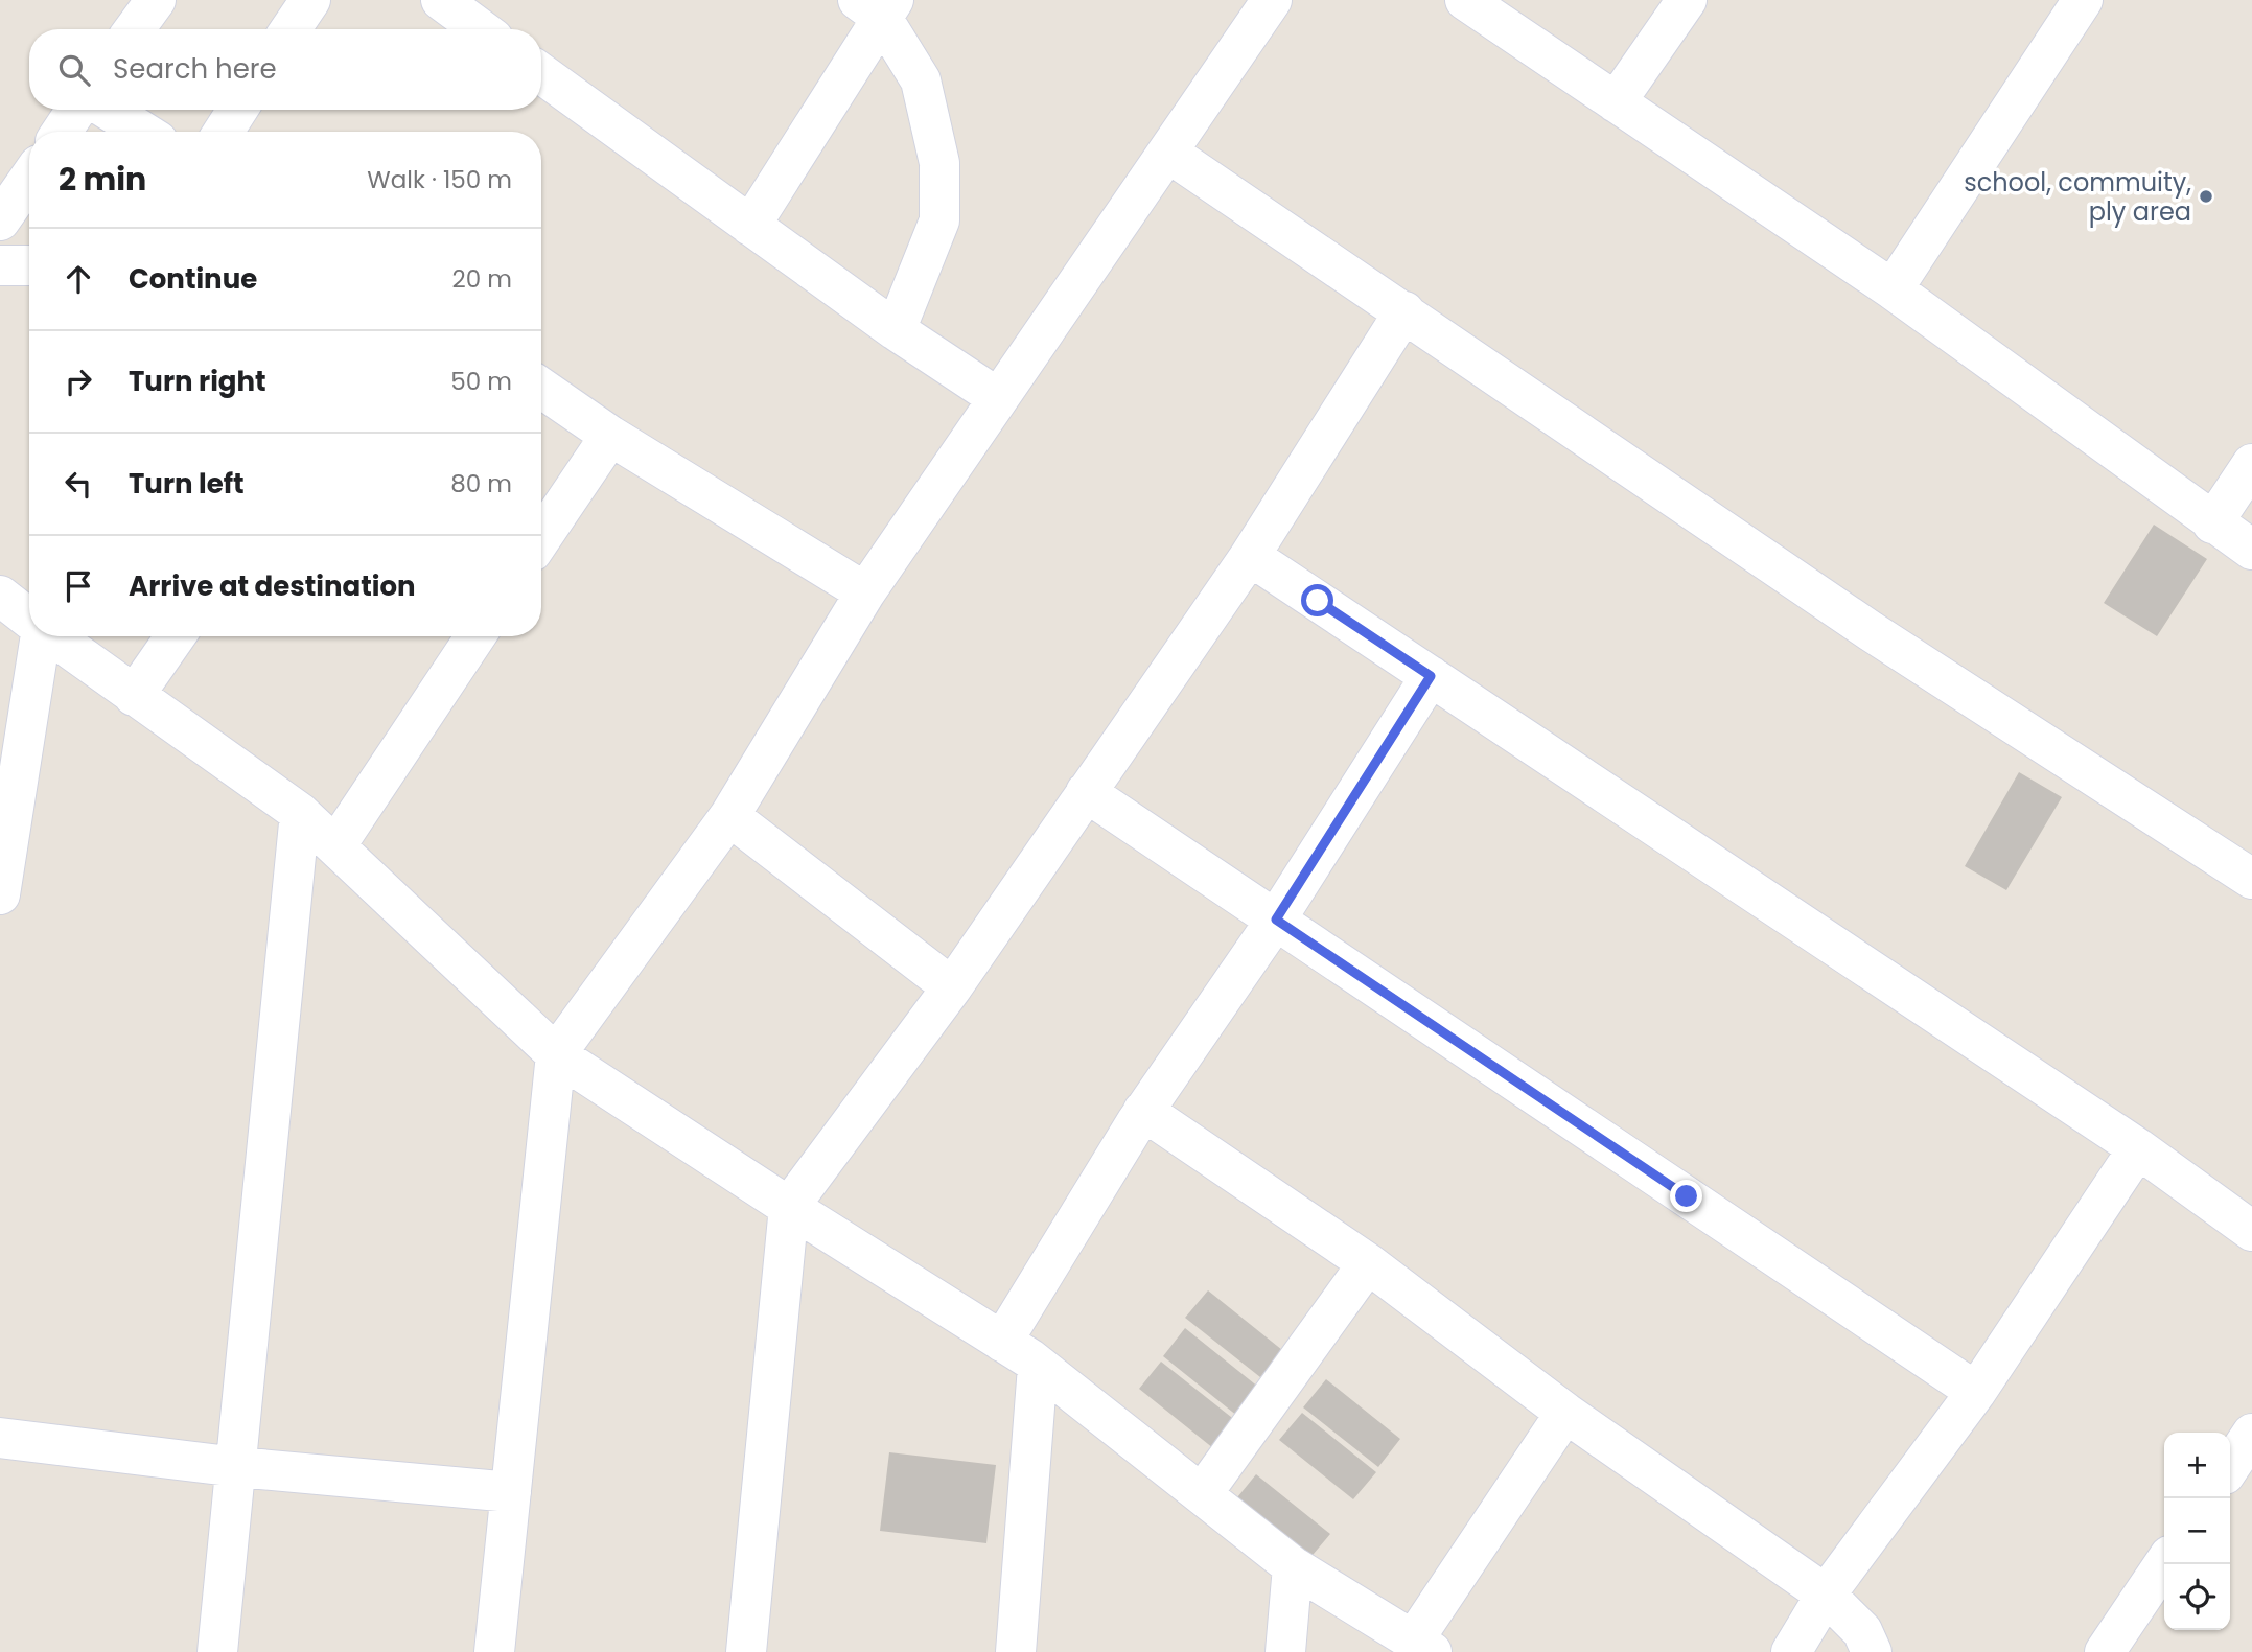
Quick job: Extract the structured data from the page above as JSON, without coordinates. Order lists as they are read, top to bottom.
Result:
{
  "places": ["school, commuity, ply area"],
  "page": {
    "search": "Search here",
    "heading": ["2 min", "Walk · 150 m"],
    "list": [
      ["Continue", "20 m"],
      ["Turn right", "50 m"],
      ["Turn left", "80 m"],
      "Arrive at destination"
    ],
    "map_buttons": ["+", "−"]
  }
}
